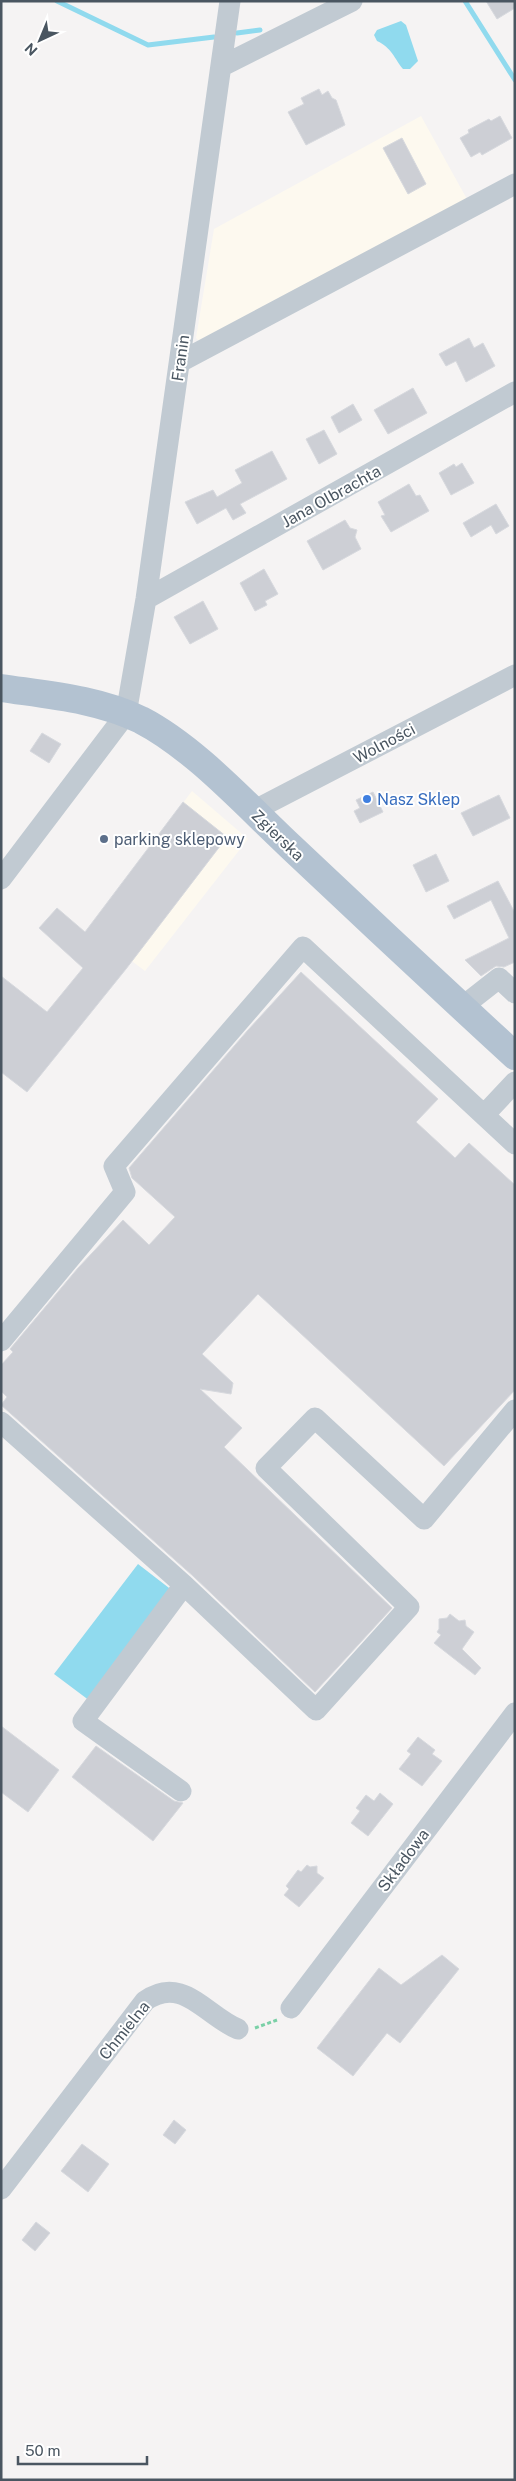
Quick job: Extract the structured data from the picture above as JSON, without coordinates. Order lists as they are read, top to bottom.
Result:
{
  "streets": {
    "main road": ["Zgierska"],
    "street": [
      "Franin",
      "Jana Olbrachta",
      "Wolności",
      "Składowa",
      "Chmielna"
    ]
  },
  "crossings": [
    ["Franin", "Jana Olbrachta"],
    ["Franin", "Zgierska"],
    ["Wolności", "Zgierska"]
  ],
  "places": ["Nasz Sklep", "parking sklepowy"],
  "scale_bar": "50 m",
  "north": "bottom left"
}
